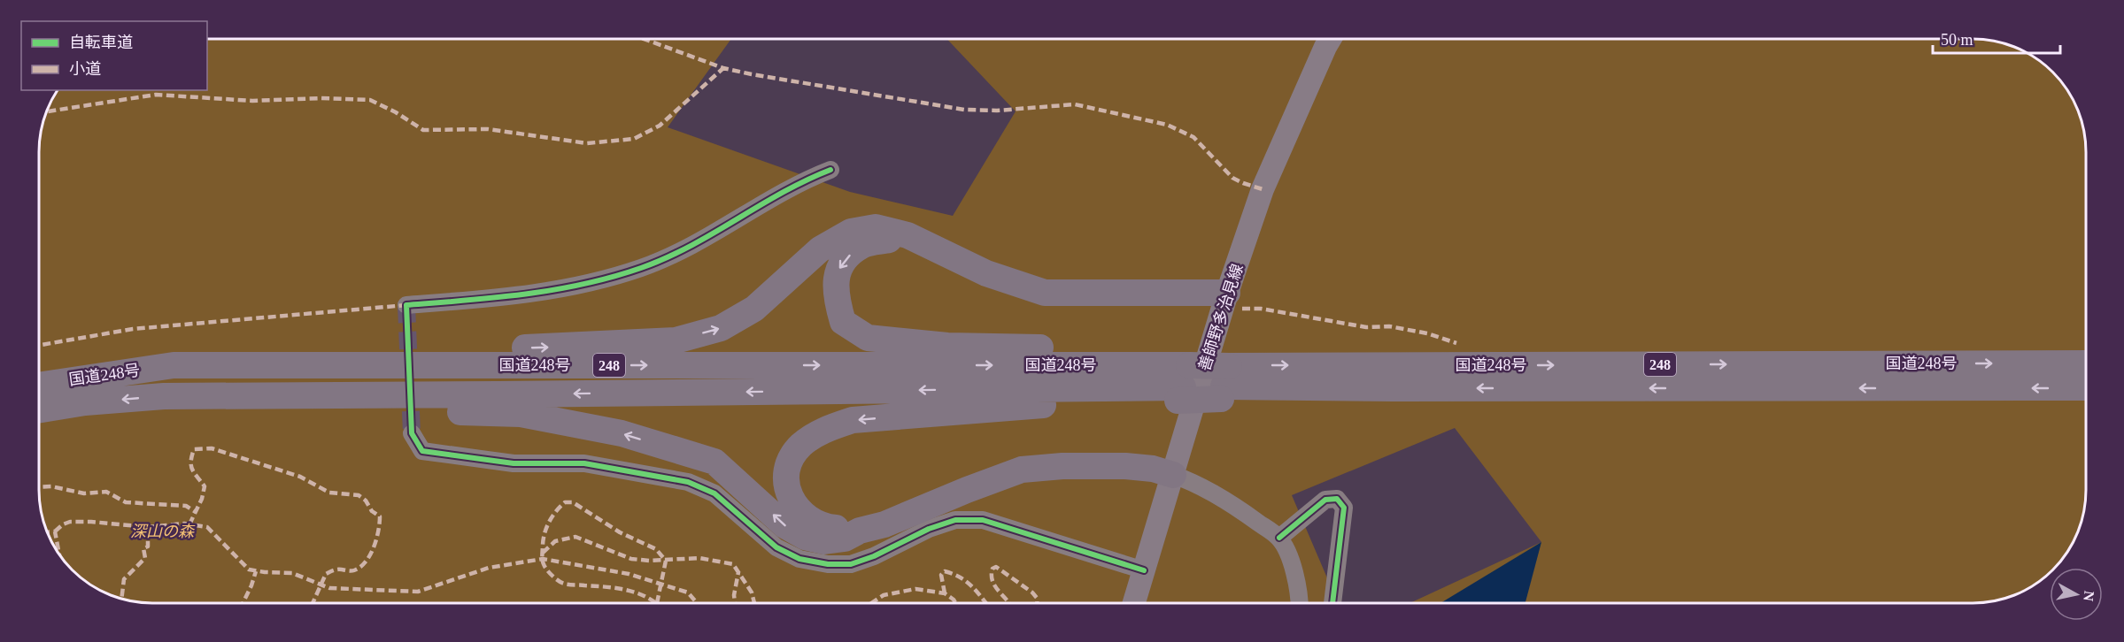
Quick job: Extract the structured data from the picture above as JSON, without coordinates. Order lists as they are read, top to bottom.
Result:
{
  "streets": {
    "highway": ["国道248号", "248"],
    "main road": ["善師野多治見線"]
  },
  "parks": ["深山の森"],
  "legend": ["自転車道", "小道"],
  "scale_bar": "50 m",
  "north": "right"
}
